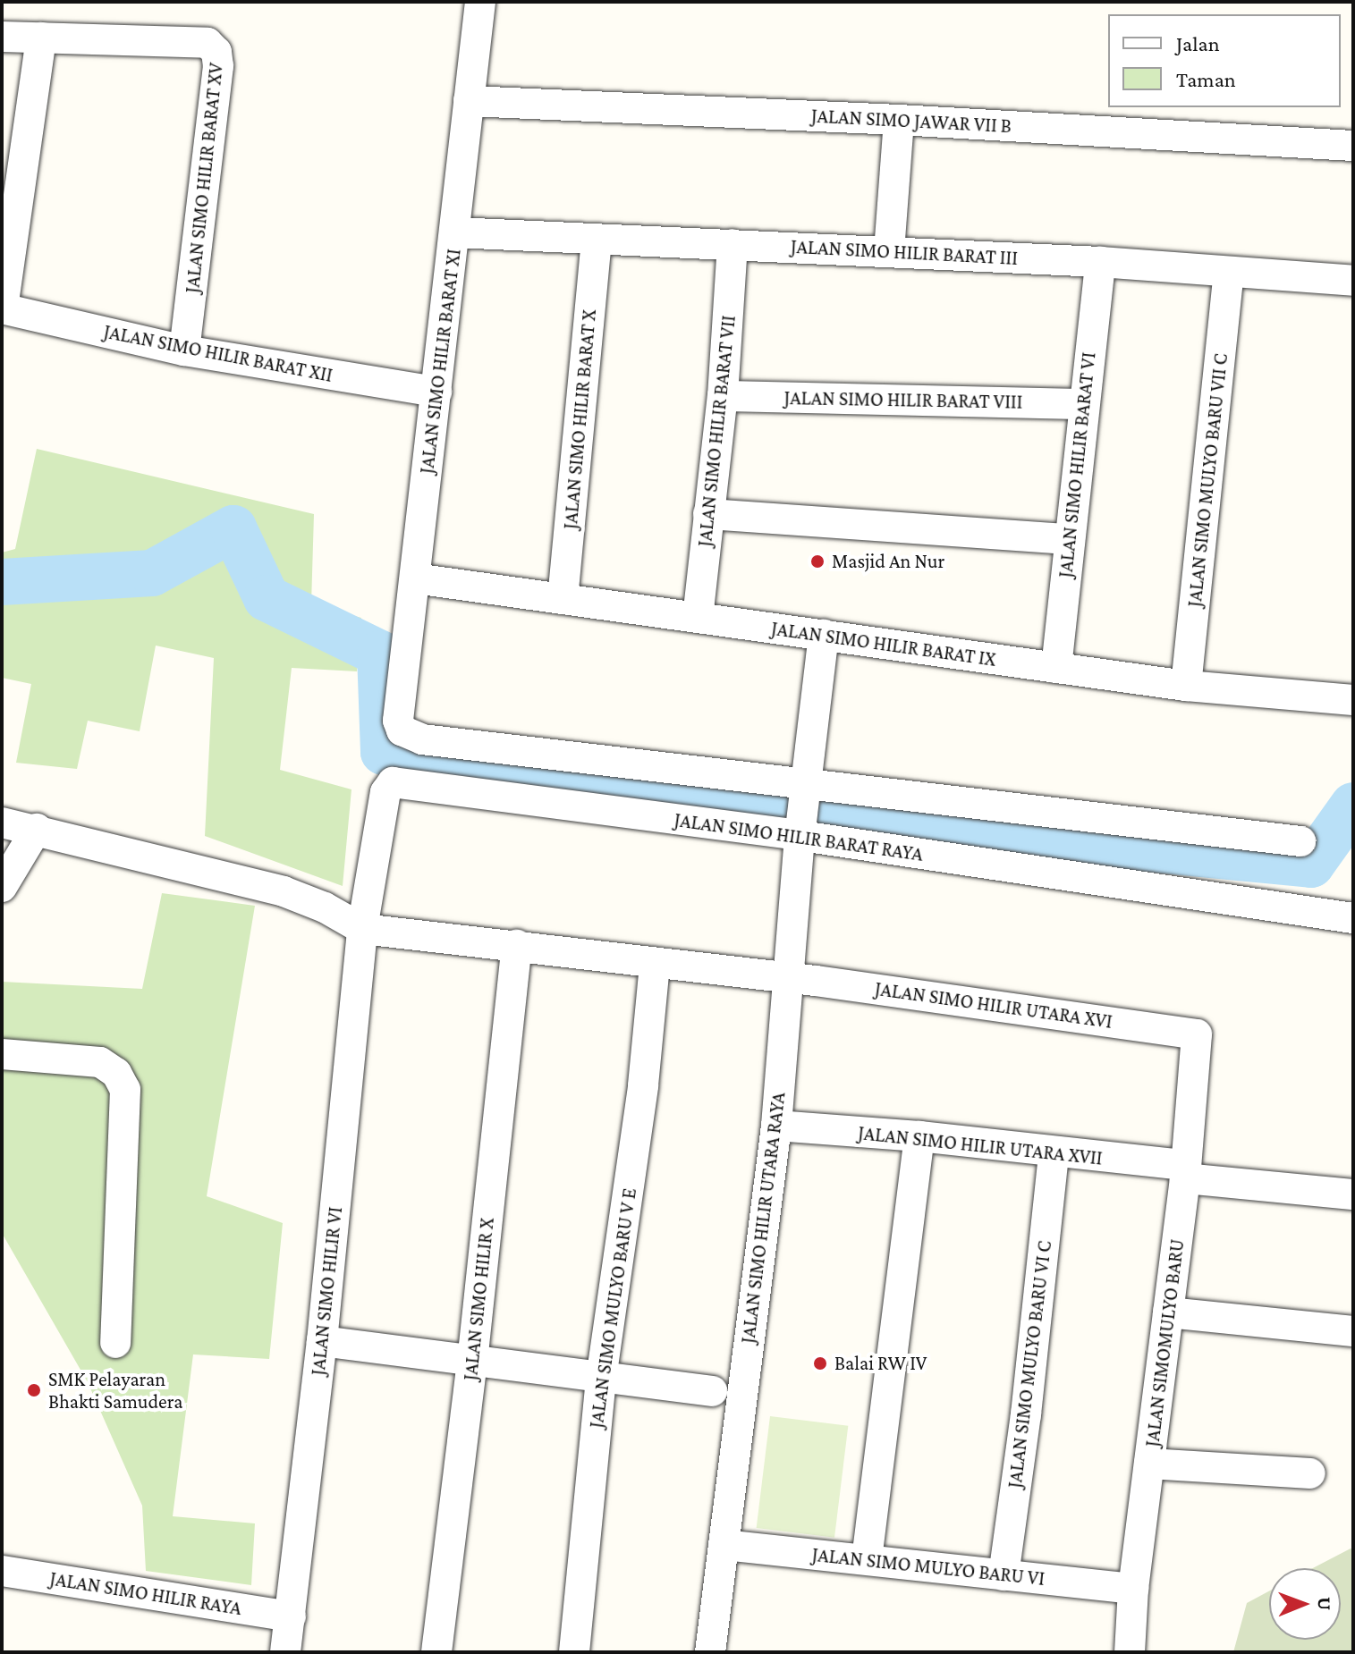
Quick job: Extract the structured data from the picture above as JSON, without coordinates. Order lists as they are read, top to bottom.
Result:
{
  "streets": {
    "street": [
      "JALAN SIMO JAWAR VII B",
      "JALAN SIMO HILIR BARAT XV",
      "JALAN SIMO HILIR BARAT III",
      "JALAN SIMO HILIR BARAT XII",
      "JALAN SIMO HILIR BARAT XI",
      "JALAN SIMO HILIR BARAT VIII",
      "JALAN SIMO HILIR BARAT X",
      "JALAN SIMO HILIR BARAT VII",
      "JALAN SIMO HILIR BARAT VI",
      "JALAN SIMO MULYO BARU VII C",
      "JALAN SIMO HILIR BARAT IX",
      "JALAN SIMO HILIR BARAT RAYA",
      "JALAN SIMO HILIR UTARA XVI",
      "JALAN SIMO HILIR UTARA XVII",
      "JALAN SIMO HILIR UTARA RAYA",
      "JALAN SIMO HILIR VI",
      "JALAN SIMO HILIR X",
      "JALAN SIMO MULYO BARU V E",
      "JALAN SIMOMULYO BARU",
      "JALAN SIMO MULYO BARU VI C",
      "JALAN SIMO MULYO BARU VI",
      "JALAN SIMO HILIR RAYA"
    ]
  },
  "crossings": [
    ["JALAN SIMO JAWAR VII B", "JALAN SIMO HILIR BARAT XI"],
    ["JALAN SIMO HILIR BARAT XV", "JALAN SIMO HILIR BARAT XII"],
    ["JALAN SIMO HILIR BARAT III", "JALAN SIMO HILIR BARAT XI"],
    ["JALAN SIMO HILIR BARAT III", "JALAN SIMO HILIR BARAT X"],
    ["JALAN SIMO HILIR BARAT III", "JALAN SIMO HILIR BARAT VII"],
    ["JALAN SIMO HILIR BARAT III", "JALAN SIMO HILIR BARAT VI"],
    ["JALAN SIMO HILIR BARAT III", "JALAN SIMO MULYO BARU VII C"],
    ["JALAN SIMO HILIR BARAT XII", "JALAN SIMO HILIR BARAT XI"],
    ["JALAN SIMO HILIR BARAT XI", "JALAN SIMO HILIR BARAT IX"],
    ["JALAN SIMO HILIR BARAT XI", "JALAN SIMO HILIR UTARA RAYA"],
    ["JALAN SIMO HILIR BARAT VIII", "JALAN SIMO HILIR BARAT VII"],
    ["JALAN SIMO HILIR BARAT VIII", "JALAN SIMO HILIR BARAT VI"],
    ["JALAN SIMO HILIR BARAT X", "JALAN SIMO HILIR BARAT IX"],
    ["JALAN SIMO HILIR BARAT VII", "JALAN SIMO HILIR BARAT IX"],
    ["JALAN SIMO HILIR BARAT VI", "JALAN SIMO HILIR BARAT IX"],
    ["JALAN SIMO MULYO BARU VII C", "JALAN SIMO HILIR BARAT IX"],
    ["JALAN SIMO HILIR BARAT IX", "JALAN SIMO HILIR UTARA RAYA"],
    ["JALAN SIMO HILIR BARAT RAYA", "JALAN SIMO HILIR UTARA RAYA"],
    ["JALAN SIMO HILIR BARAT RAYA", "JALAN SIMO HILIR VI"],
    ["JALAN SIMO HILIR UTARA XVI", "JALAN SIMO HILIR UTARA RAYA"],
    ["JALAN SIMO HILIR UTARA XVI", "JALAN SIMOMULYO BARU"],
    ["JALAN SIMO HILIR UTARA XVII", "JALAN SIMO HILIR UTARA RAYA"],
    ["JALAN SIMO HILIR UTARA XVII", "JALAN SIMOMULYO BARU"],
    ["JALAN SIMO HILIR UTARA XVII", "JALAN SIMO MULYO BARU VI C"],
    ["JALAN SIMO HILIR UTARA RAYA", "JALAN SIMO MULYO BARU VI"],
    ["JALAN SIMO HILIR VI", "JALAN SIMO HILIR RAYA"],
    ["JALAN SIMOMULYO BARU", "JALAN SIMO MULYO BARU VI"],
    ["JALAN SIMO MULYO BARU VI C", "JALAN SIMO MULYO BARU VI"]
  ],
  "places": ["Masjid An Nur", "Balai RW IV", "SMK Pelayaran Bhakti Samudera"],
  "legend": ["Jalan", "Taman"],
  "north": "right"
}
